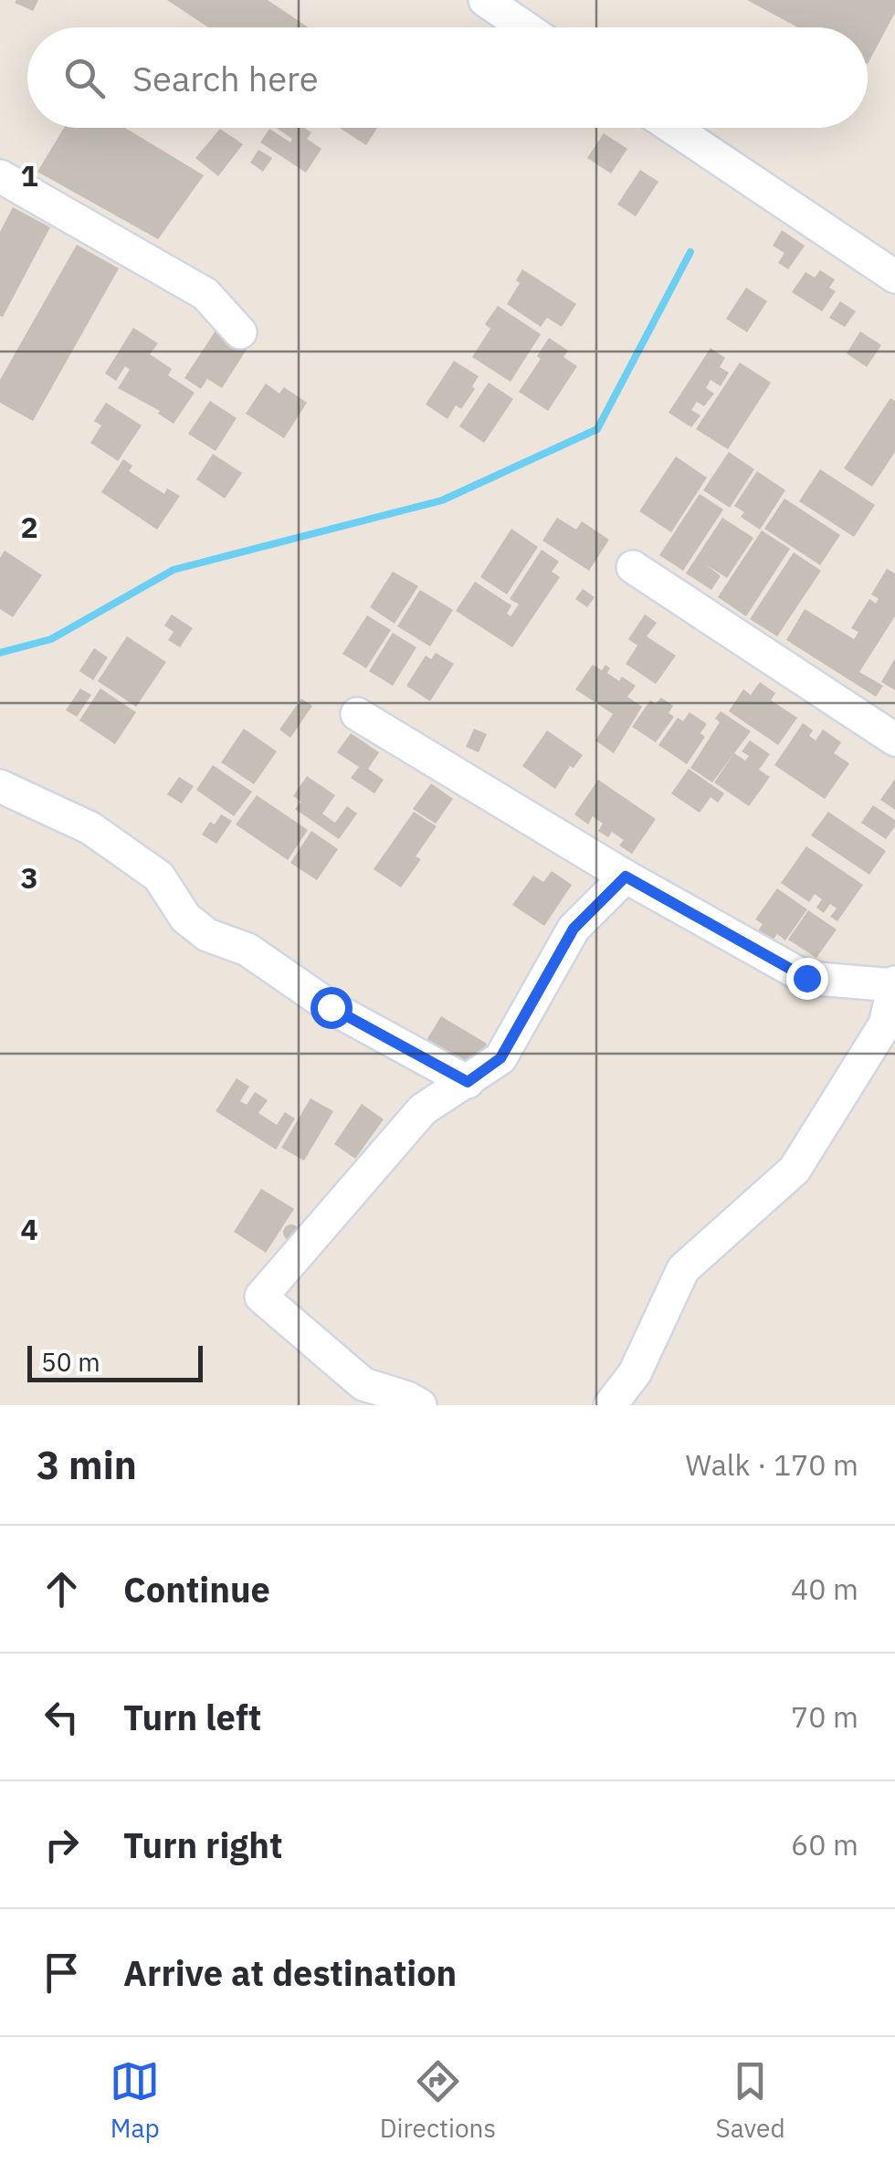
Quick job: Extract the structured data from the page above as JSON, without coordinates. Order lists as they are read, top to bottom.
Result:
{
  "scale_bar": "50 m",
  "page": {
    "search": "Search here",
    "scale": "50 m",
    "heading": ["3 min", "Walk · 170 m"],
    "list": [
      ["Continue", "40 m"],
      ["Turn left", "70 m"],
      ["Turn right", "60 m"],
      "Arrive at destination"
    ],
    "nav": ["Map", "Directions", "Saved"]
  },
  "grid": {
    "rows": [
      "1",
      "2",
      "3",
      "4"
    ]
  }
}
